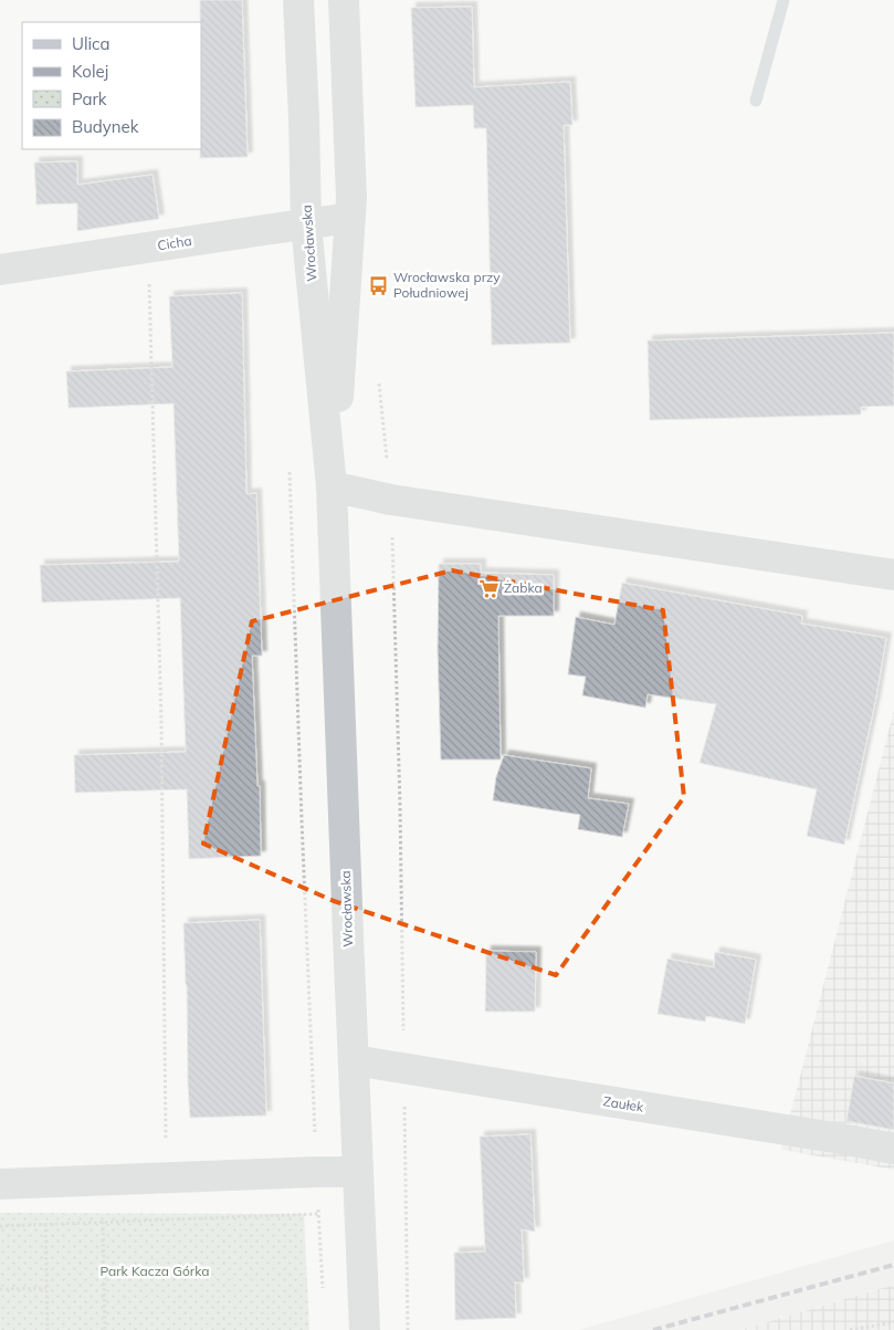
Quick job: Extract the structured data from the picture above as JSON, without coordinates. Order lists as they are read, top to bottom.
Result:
{
  "streets": {
    "street": ["Cicha", "Wrocławska", "Zaułek"]
  },
  "crossings": [
    ["Cicha", "Wrocławska"],
    ["Wrocławska", "Zaułek"]
  ],
  "parks": ["Park Kacza Górka"],
  "places": {
    "bus stop": ["Wrocławska przy Południowej"],
    "supermarket": ["Żabka"]
  },
  "legend": [
    "Ulica",
    "Kolej",
    "Park",
    "Budynek"
  ]
}
